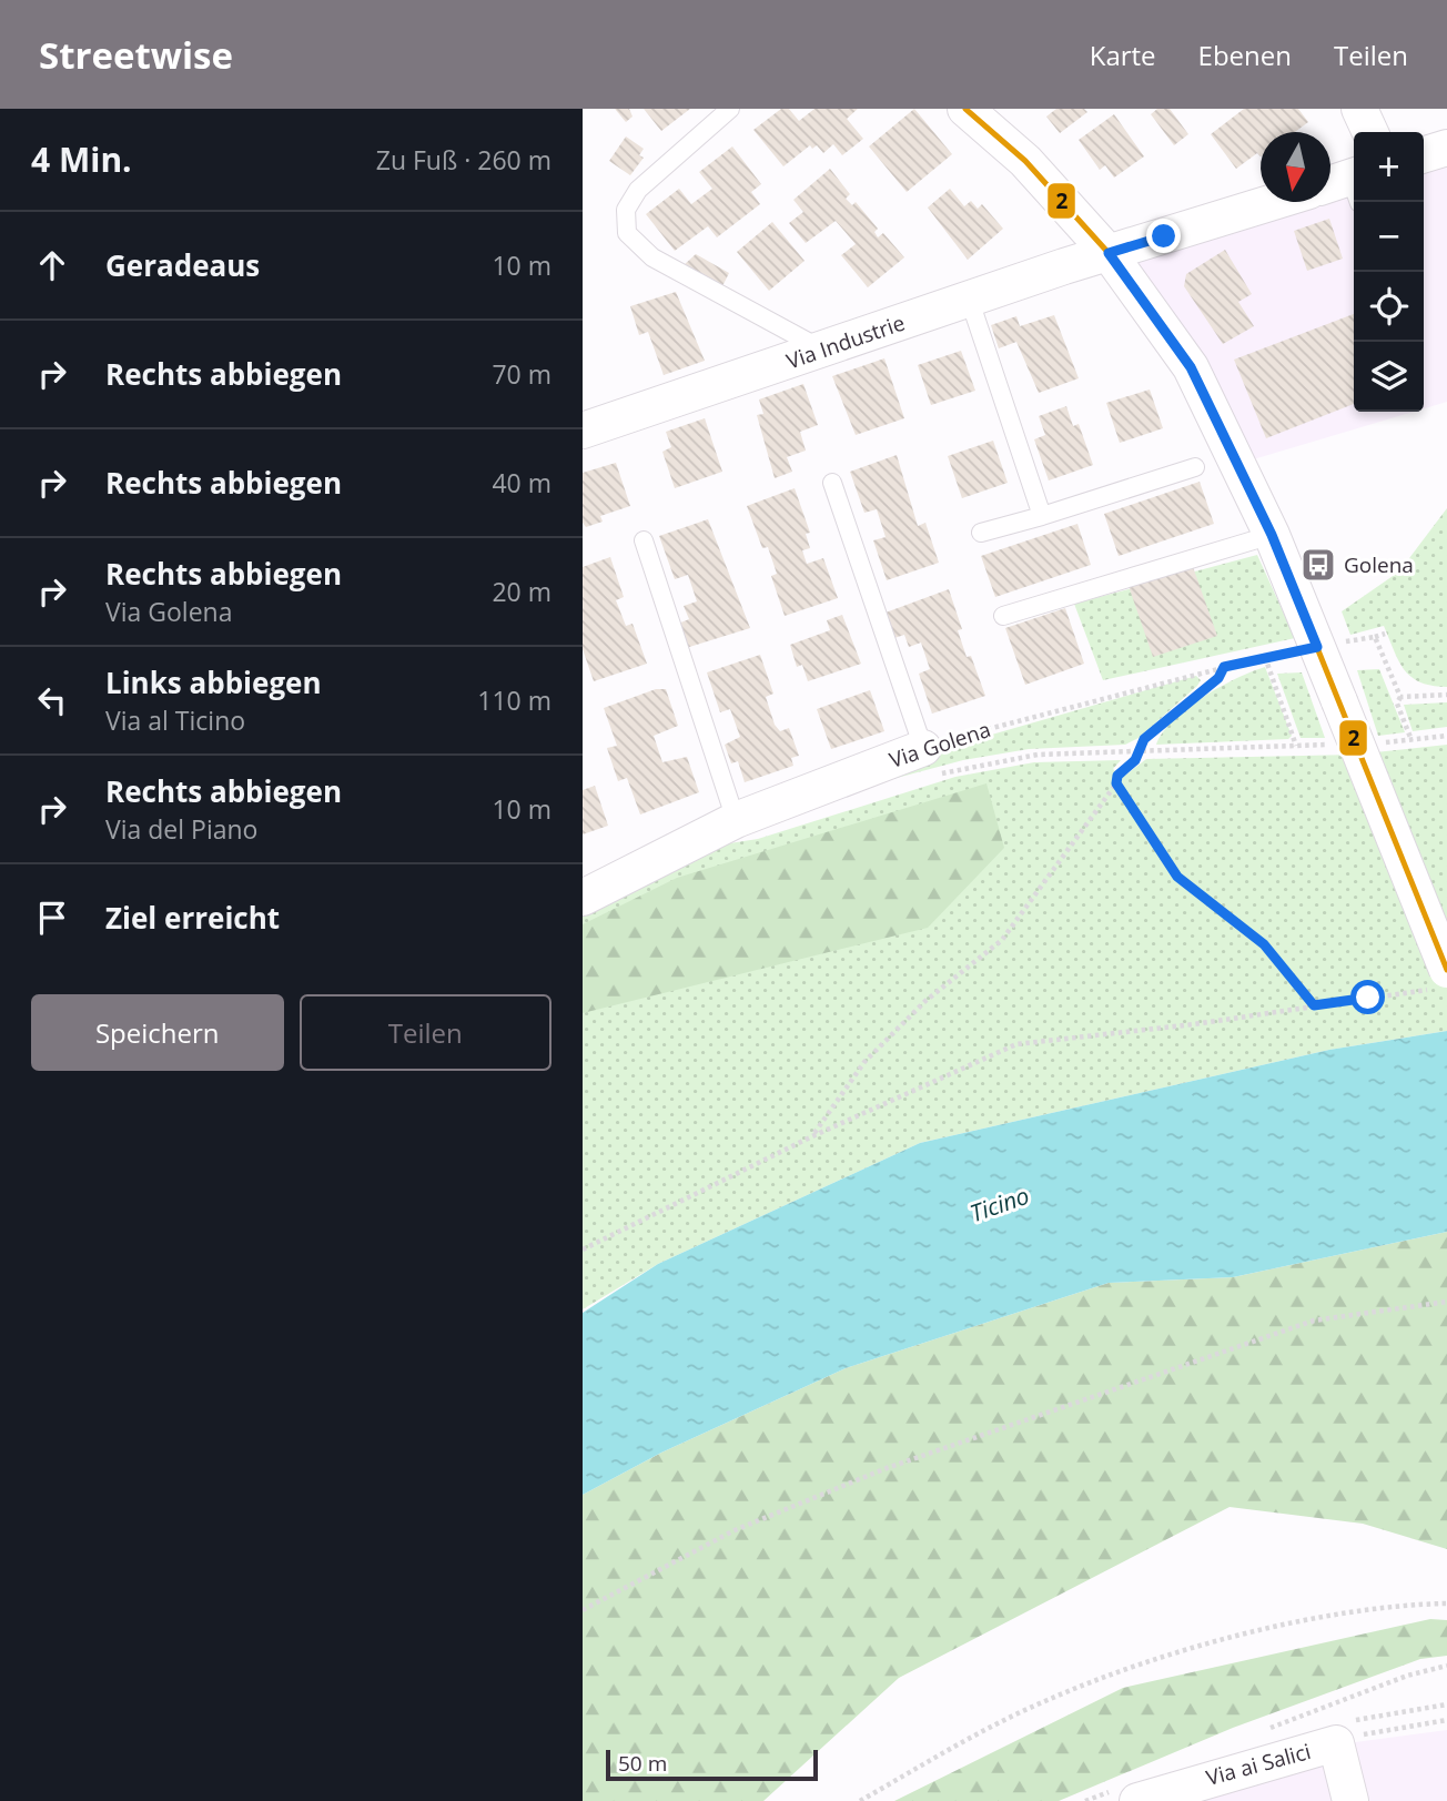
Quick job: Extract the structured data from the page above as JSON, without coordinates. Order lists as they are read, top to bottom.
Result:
{
  "streets": {
    "street": ["Via Industrie", "Via Golena", "Via ai Salici"]
  },
  "water": ["Ticino"],
  "places": {
    "bus stop": ["Golena"]
  },
  "lines": ["transit line 2"],
  "scale_bar": "50 m",
  "north": "bottom",
  "page": {
    "header": "Streetwise",
    "nav": ["Karte", "Ebenen", "Teilen"],
    "heading": ["4 Min.", "Zu Fuß · 260 m"],
    "map_buttons": ["+", "−"],
    "list": [
      ["Geradeaus", "10 m"],
      ["Rechts abbiegen", "70 m"],
      ["Rechts abbiegen", "40 m"],
      ["Rechts abbiegen", "Via Golena", "20 m"],
      ["Links abbiegen", "Via al Ticino", "110 m"],
      ["Rechts abbiegen", "Via del Piano", "10 m"],
      "Ziel erreicht"
    ],
    "buttons": ["Speichern", "Teilen"],
    "scale": "50 m"
  }
}
